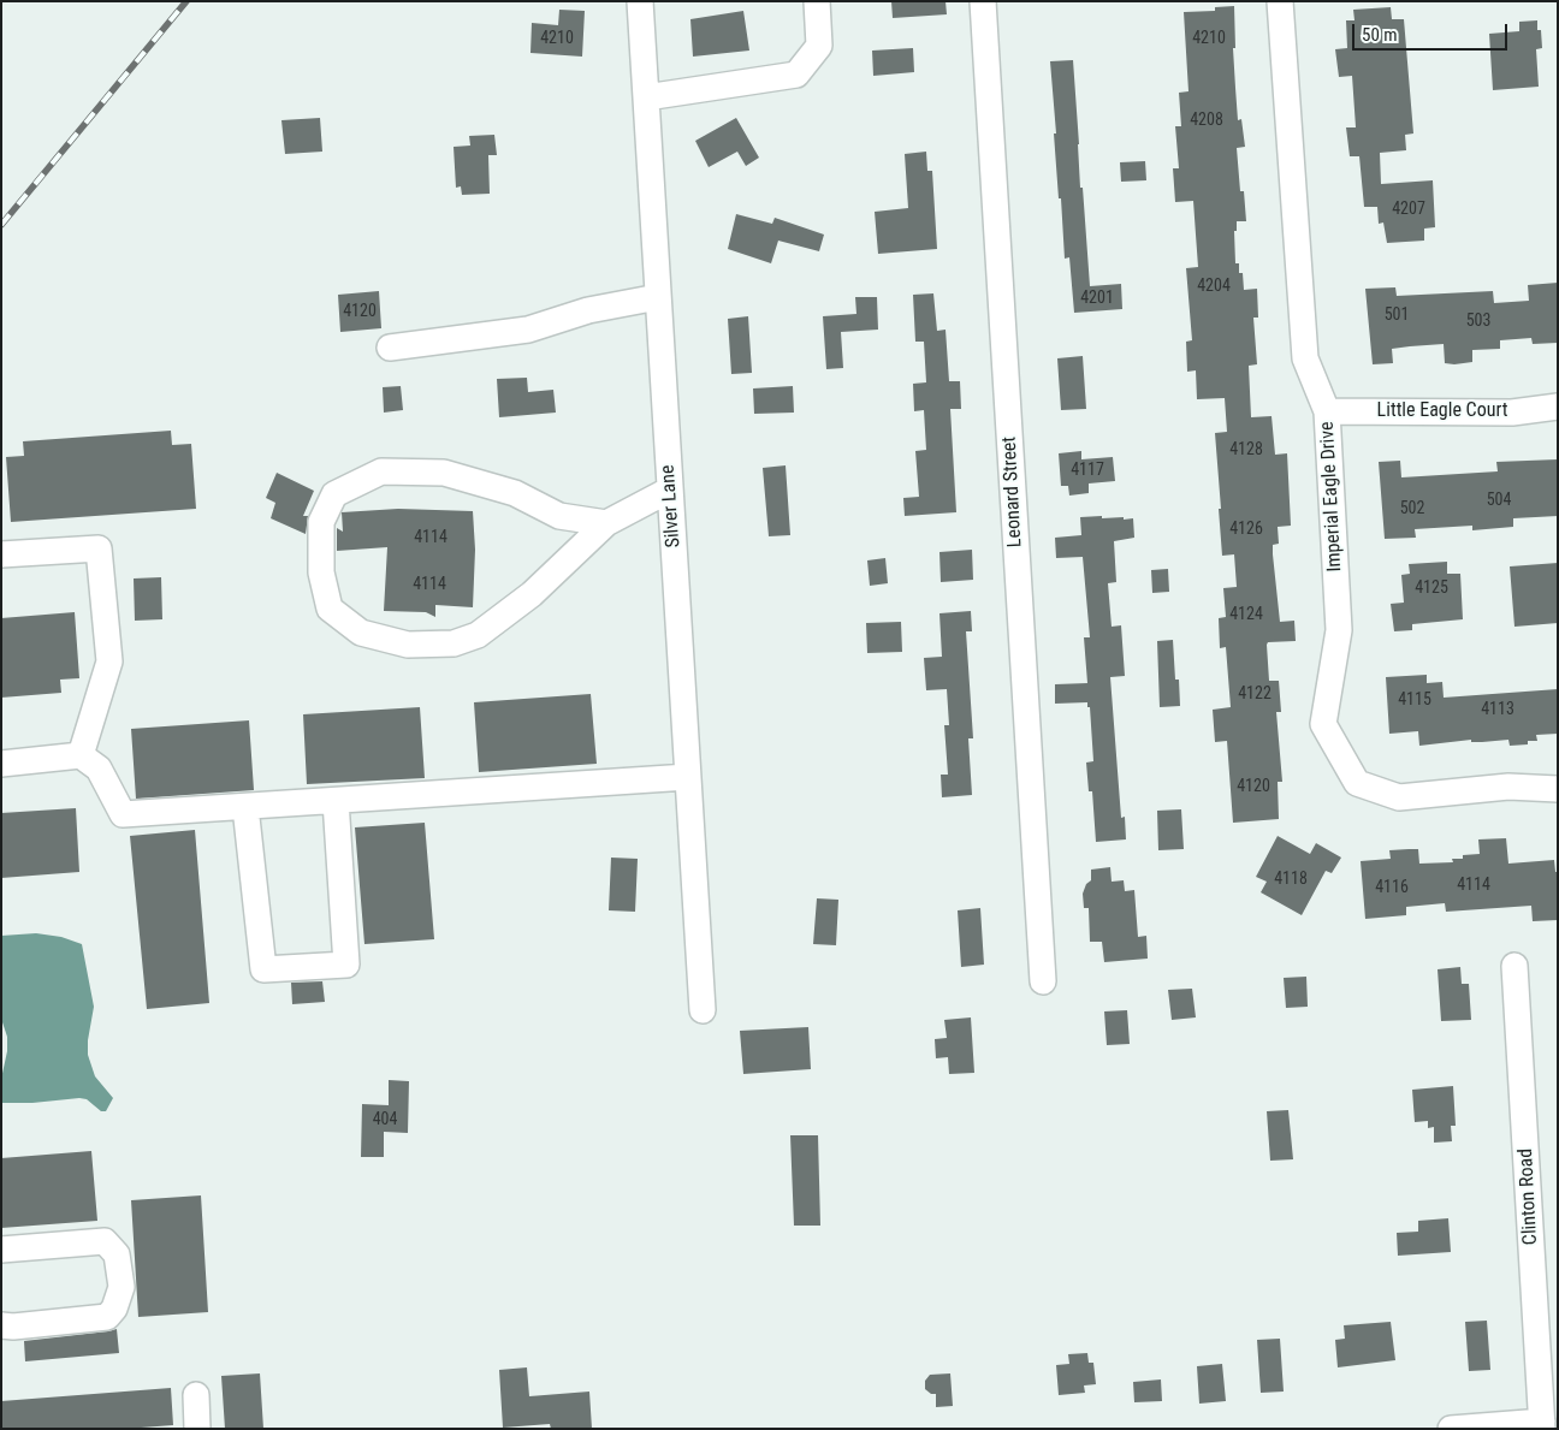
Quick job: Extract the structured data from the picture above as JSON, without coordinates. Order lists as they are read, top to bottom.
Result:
{
  "streets": {
    "street": [
      "Little Eagle Court",
      "Leonard Street",
      "Imperial Eagle Drive",
      "Silver Lane",
      "Clinton Road"
    ]
  },
  "crossings": [
    ["Little Eagle Court", "Imperial Eagle Drive"]
  ],
  "house_numbers": [
    "4210",
    "4210",
    "4208",
    "4207",
    "4204",
    "4201",
    "4120",
    "501",
    "503",
    "4128",
    "4117",
    "504",
    "502",
    "4126",
    "4114",
    "4114",
    "4125",
    "4124",
    "4122",
    "4115",
    "4113",
    "4120",
    "4118",
    "4114",
    "4116",
    "404"
  ],
  "scale_bar": "50 m"
}
